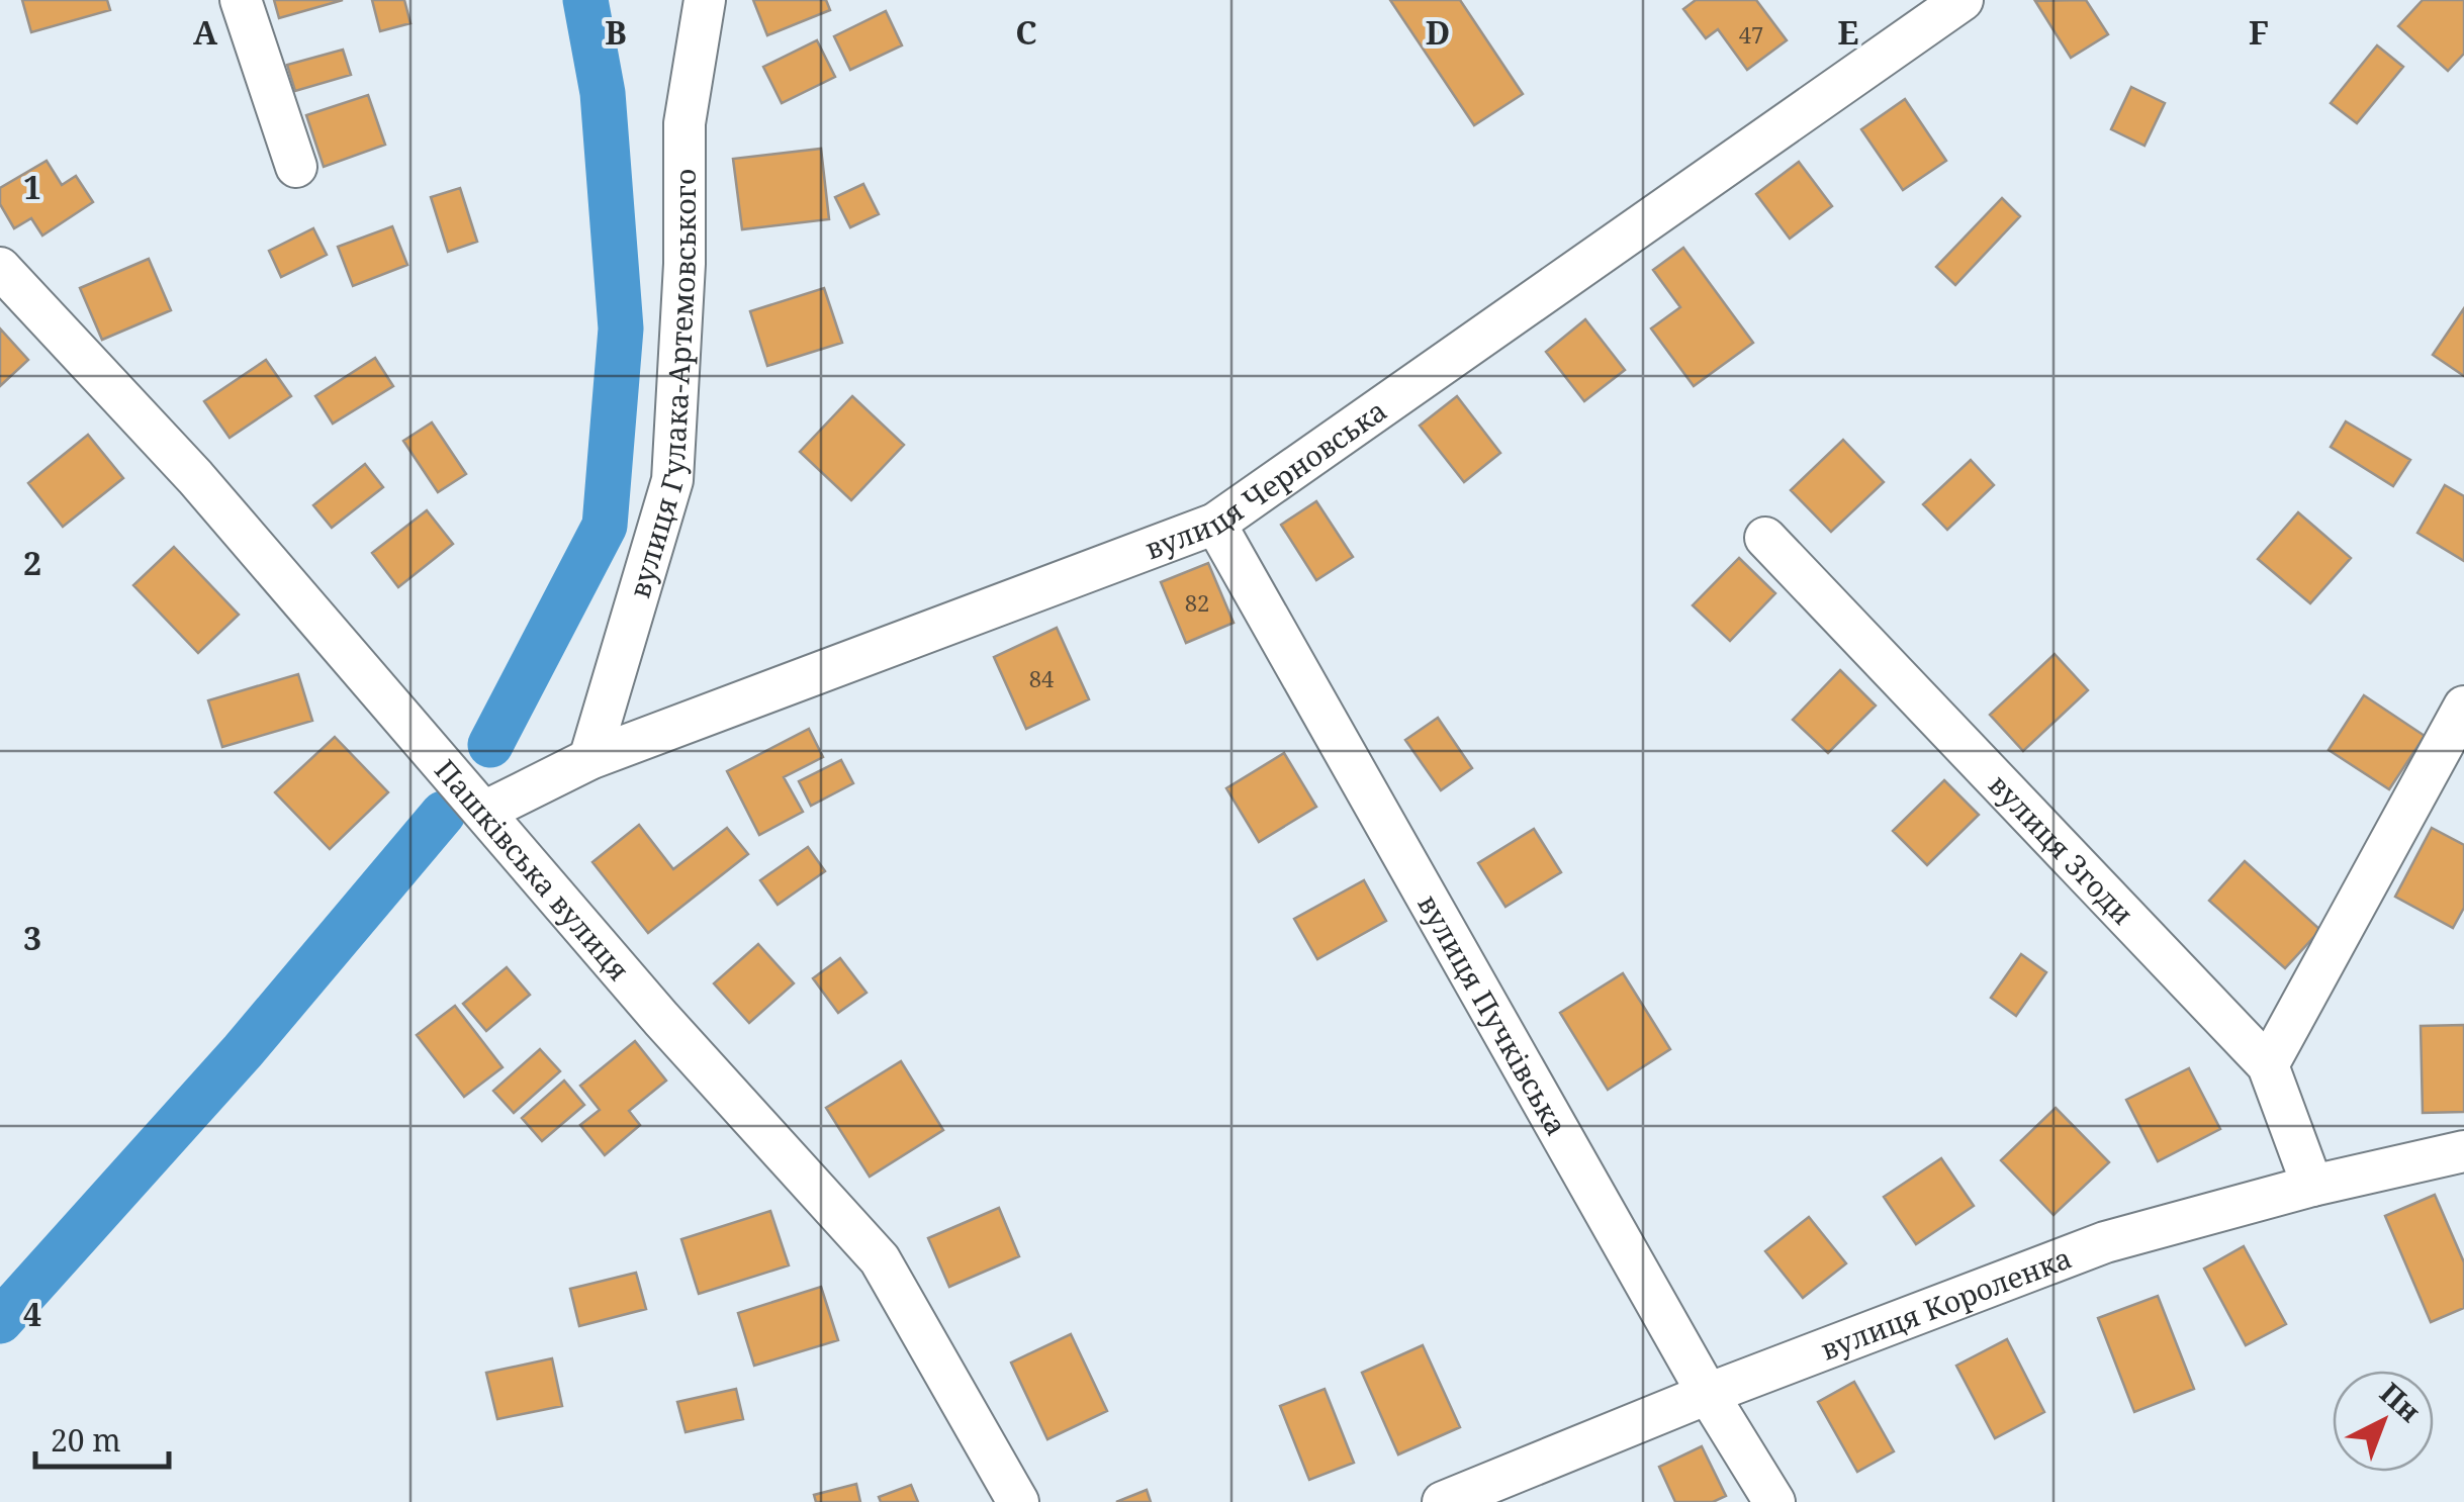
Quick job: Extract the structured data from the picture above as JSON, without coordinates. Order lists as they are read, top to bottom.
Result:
{
  "streets": {
    "street": [
      "вулиця Гулака-Артемовського",
      "вулиця Черновська",
      "вулиця Згоди",
      "Пашківська вулиця",
      "вулиця Пучківська",
      "вулиця Короленка"
    ]
  },
  "crossings": [
    ["вулиця Гулака-Артемовського", "вулиця Черновська"],
    ["вулиця Черновська", "Пашківська вулиця"],
    ["вулиця Черновська", "вулиця Пучківська"],
    ["вулиця Згоди", "вулиця Короленка"],
    ["вулиця Пучківська", "вулиця Короленка"]
  ],
  "house_numbers": ["47", "82", "84"],
  "scale_bar": "20 m",
  "north": "top right",
  "grid": {
    "columns": [
      "A",
      "B",
      "C",
      "D",
      "E",
      "F"
    ],
    "rows": [
      "1",
      "2",
      "3",
      "4"
    ]
  }
}
